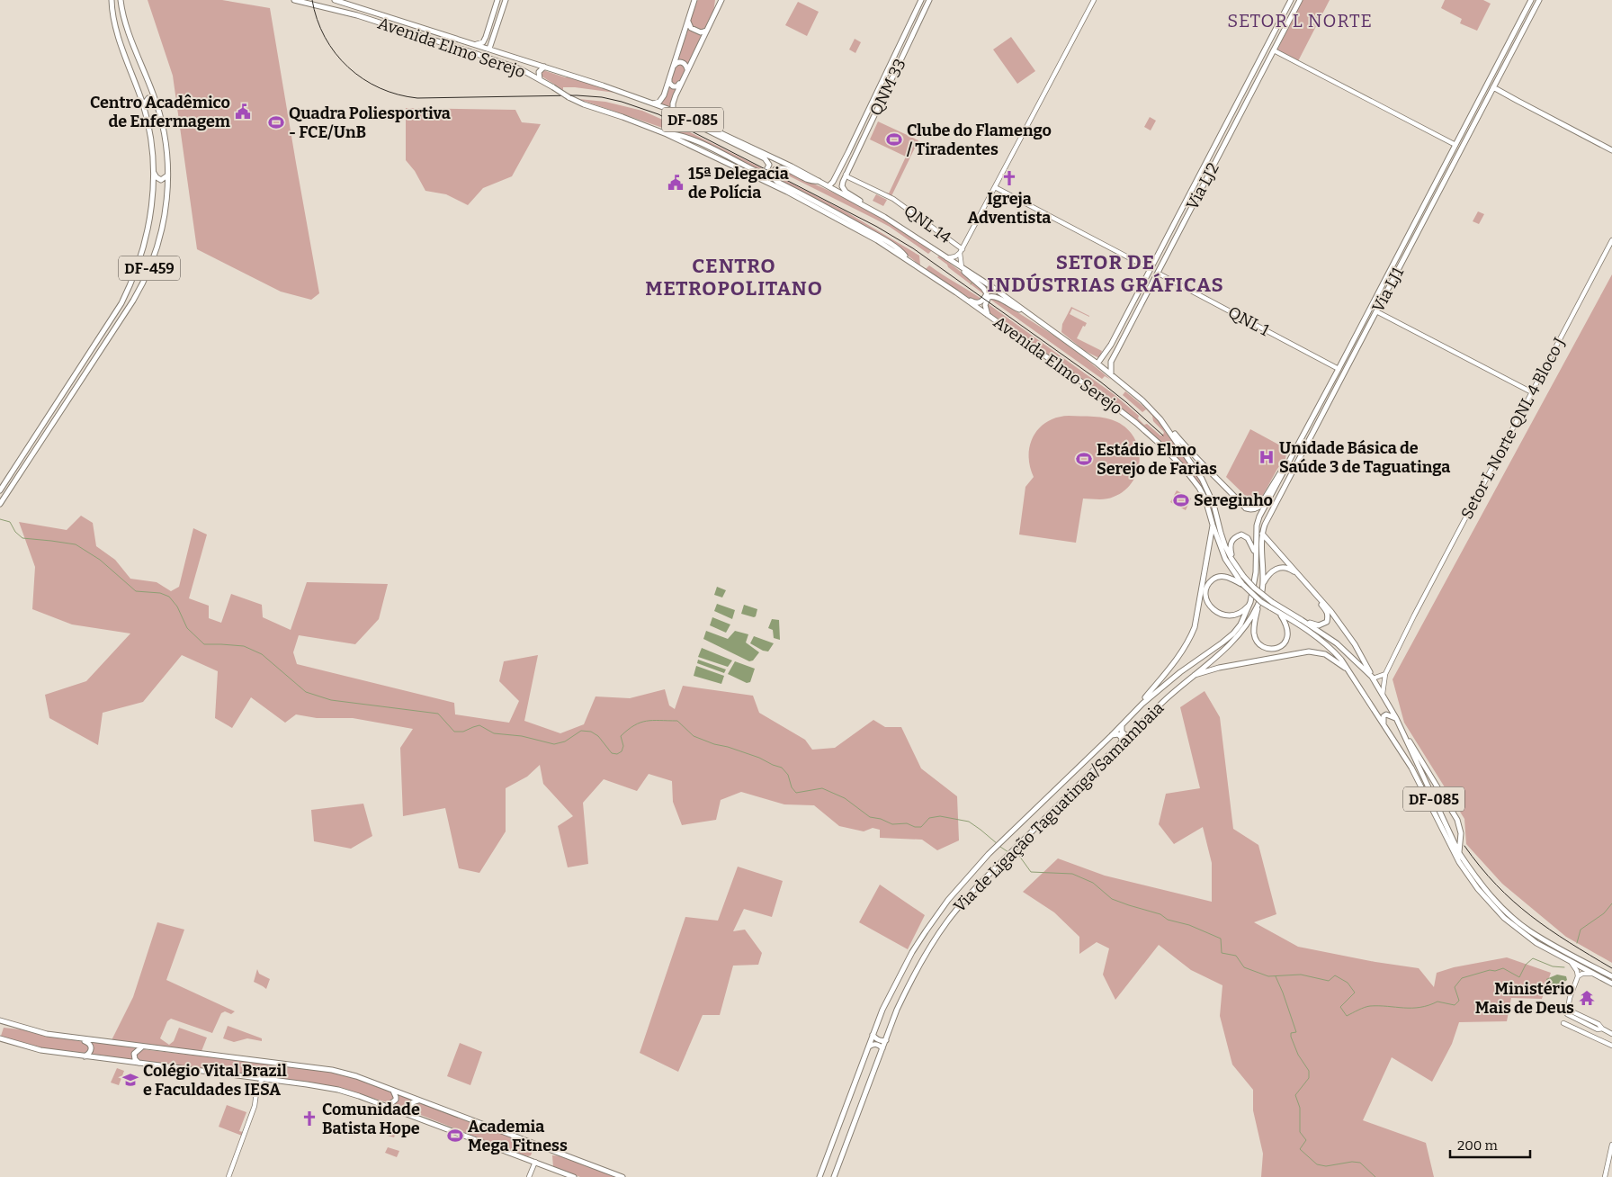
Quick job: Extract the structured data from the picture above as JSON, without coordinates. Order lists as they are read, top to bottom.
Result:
{
  "streets": {
    "main road": [
      "Avenida Elmo Serejo",
      "QNM 33",
      "DF-085",
      "Via LJ2",
      "DF-459",
      "Via LJ1",
      "Via de Ligação Taguatinga/Samambaia"
    ],
    "street": ["QNL 14", "QNL 1", "Setor L Norte QNL 4 Bloco J"]
  },
  "crossings": [
    ["Avenida Elmo Serejo", "Via LJ2"],
    ["Avenida Elmo Serejo", "Setor L Norte QNL 4 Bloco J"],
    ["QNM 33", "QNL 14"],
    ["Via LJ2", "QNL 1"],
    ["Via LJ1", "QNL 1"],
    ["Via LJ1", "Via de Ligação Taguatinga/Samambaia"]
  ],
  "districts": ["SETOR L NORTE", "SETOR DE INDÚSTRIAS GRÁFICAS", "CENTRO METROPOLITANO"],
  "places": {
    "public building": ["Centro Acadêmico de Enfermagem", "15ª Delegacia de Polícia"],
    "sports": [
      "Quadra Poliesportiva - FCE/UnB",
      "Clube do Flamengo / Tiradentes",
      "Estádio Elmo Serejo de Farias",
      "Sereginho",
      "Academia Mega Fitness"
    ],
    "church": ["Igreja Adventista", "Comunidade Batista Hope"],
    "hospital": ["Unidade Básica de Saúde 3 de Taguatinga"],
    "temple": ["Ministério Mais de Deus"],
    "school or university": ["Colégio Vital Brazil e Faculdades IESA"]
  },
  "scale_bar": "200 m"
}
